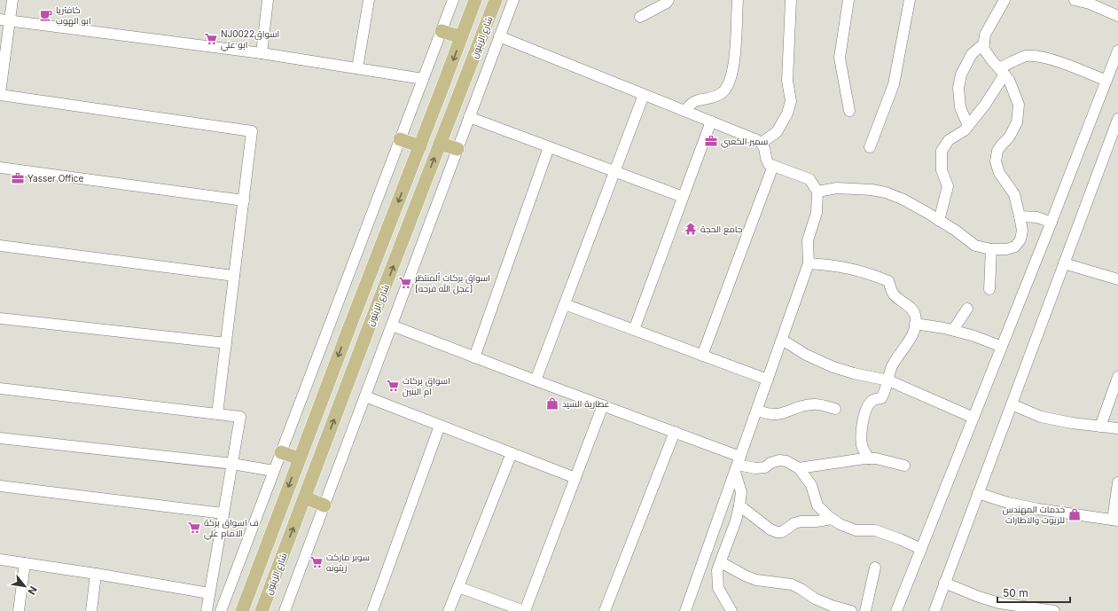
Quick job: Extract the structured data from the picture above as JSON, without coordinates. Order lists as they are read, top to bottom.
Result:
{
  "streets": {
    "main road": ["شارع الزيتون"]
  },
  "places": {
    "cafe": ["كافتريا ابو الهوب"],
    "supermarket": [
      "NJ0022اسواق ابو علي",
      "اسواق بركات ألمنتظر [عجل الله فرجه]",
      "اسواق بركات ام البنين",
      "ف اسواق بركة الامام علي",
      "سوبر ماركت زيتونه"
    ],
    "office": ["سمير الكعبي", "Yasser Office"],
    "temple": ["جامع الحجة"],
    "shop": ["عطارية السيد", "خدمات المهندس للزيوت والاطارات"]
  },
  "scale_bar": "50 m",
  "north": "bottom right"
}
